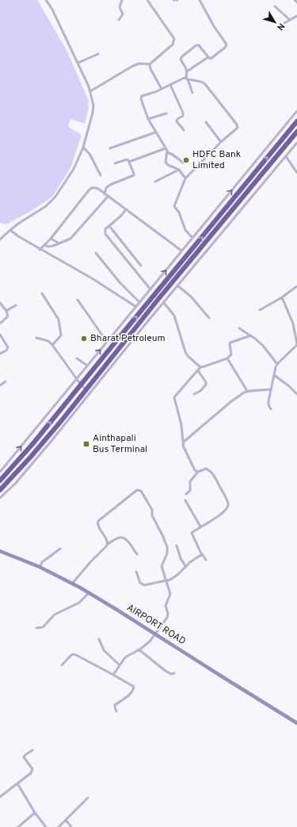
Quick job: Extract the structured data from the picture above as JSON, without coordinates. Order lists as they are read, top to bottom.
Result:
{
  "streets": {
    "main road": ["AIRPORT ROAD"]
  },
  "places": {
    "other": ["HDFC Bank Limited", "Bharat Petroleum"],
    "transit": ["Ainthapali Bus Terminal"]
  },
  "north": "bottom right"
}
